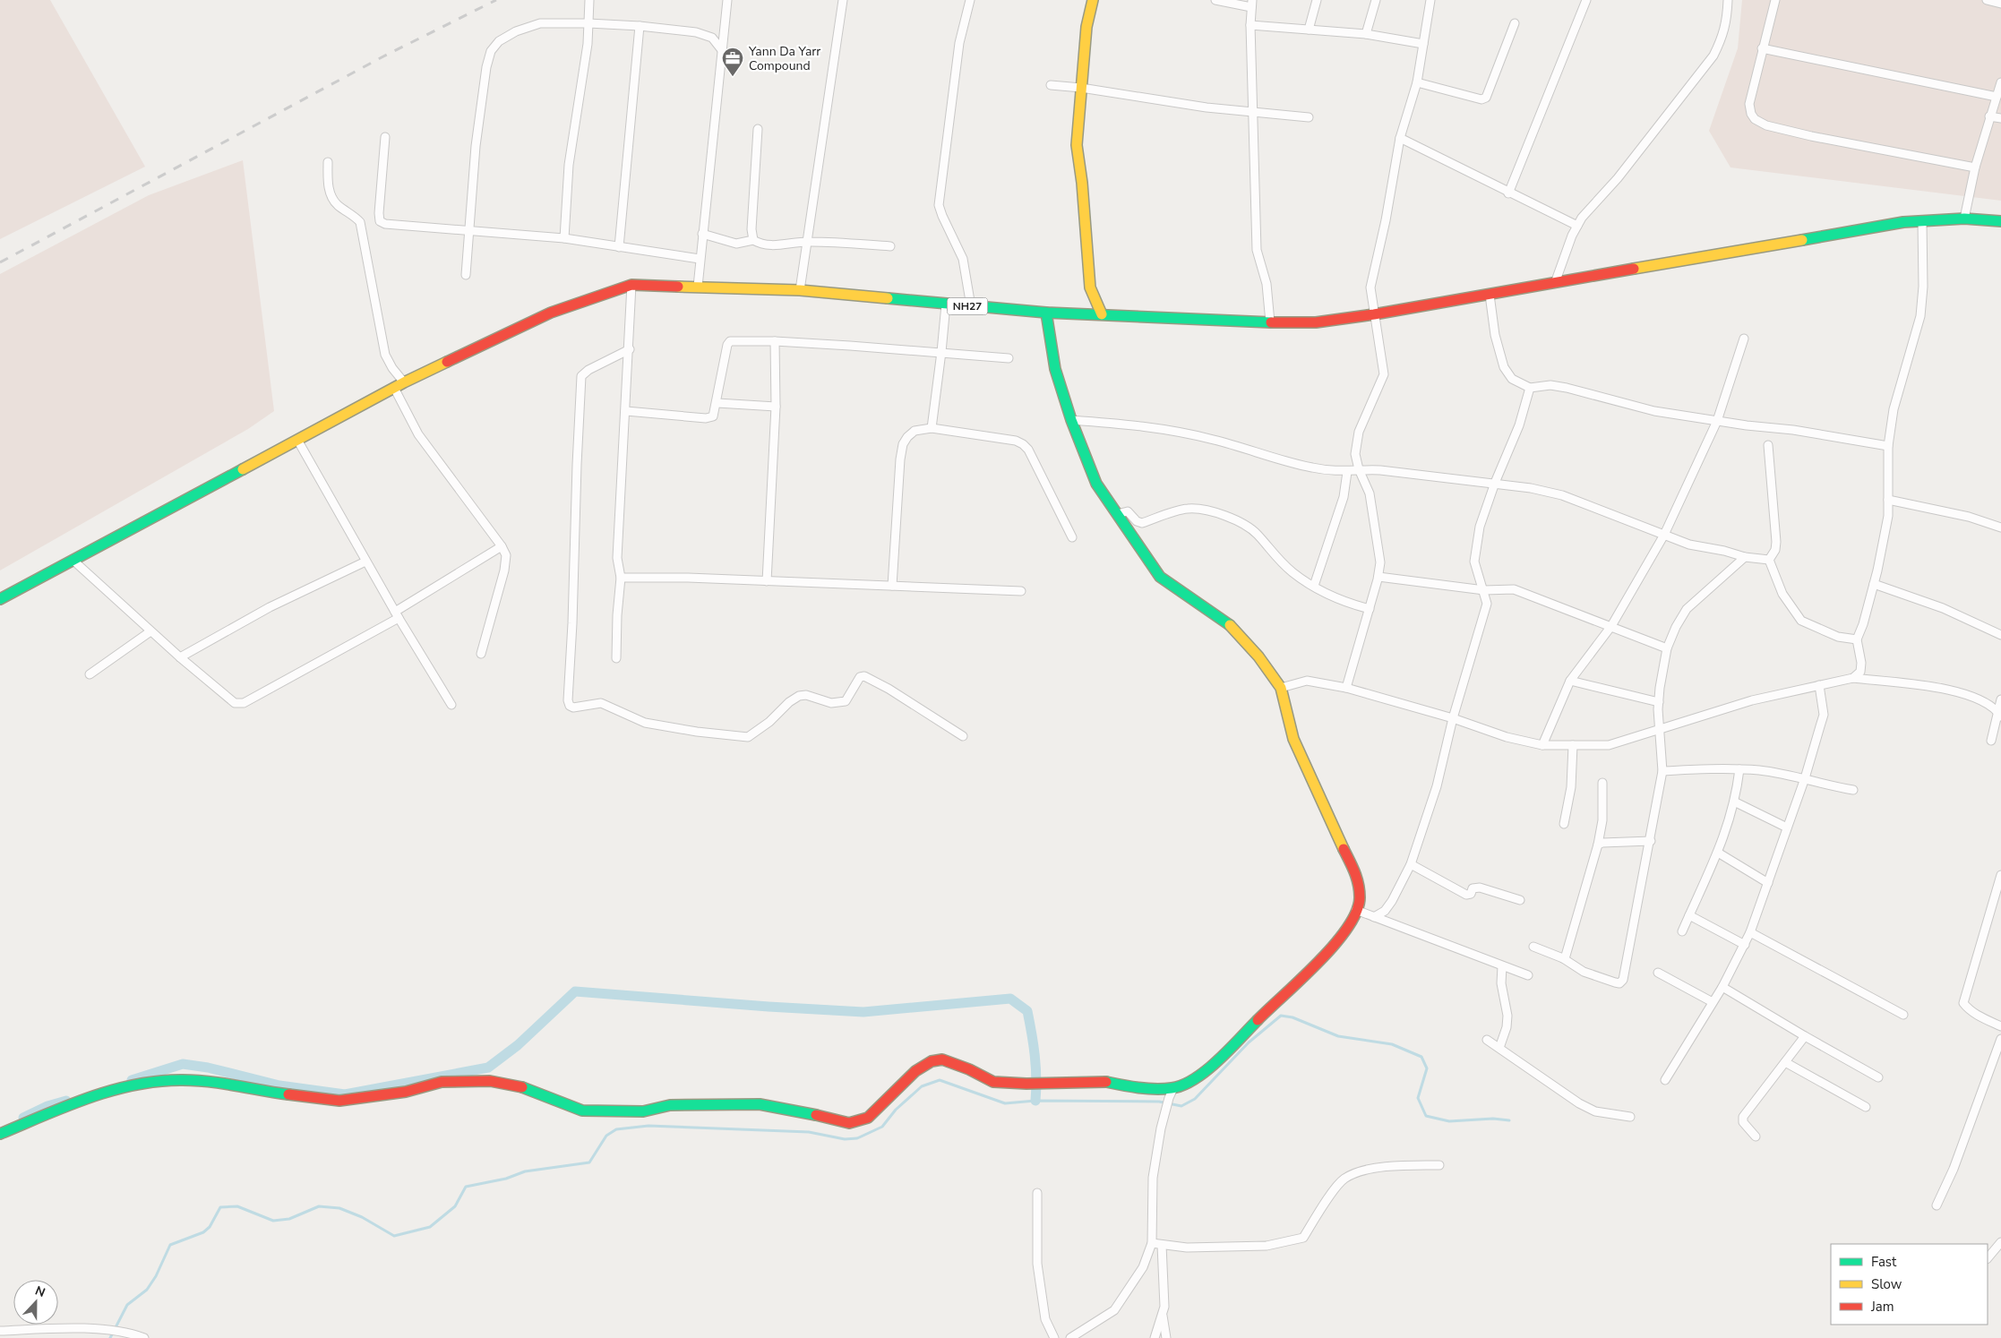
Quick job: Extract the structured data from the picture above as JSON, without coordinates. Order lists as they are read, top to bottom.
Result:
{
  "streets": {
    "main road": ["NH27"]
  },
  "places": {
    "office": ["Yann Da Yarr Compound"]
  },
  "legend": ["Fast", "Slow", "Jam"],
  "north": "top"
}
